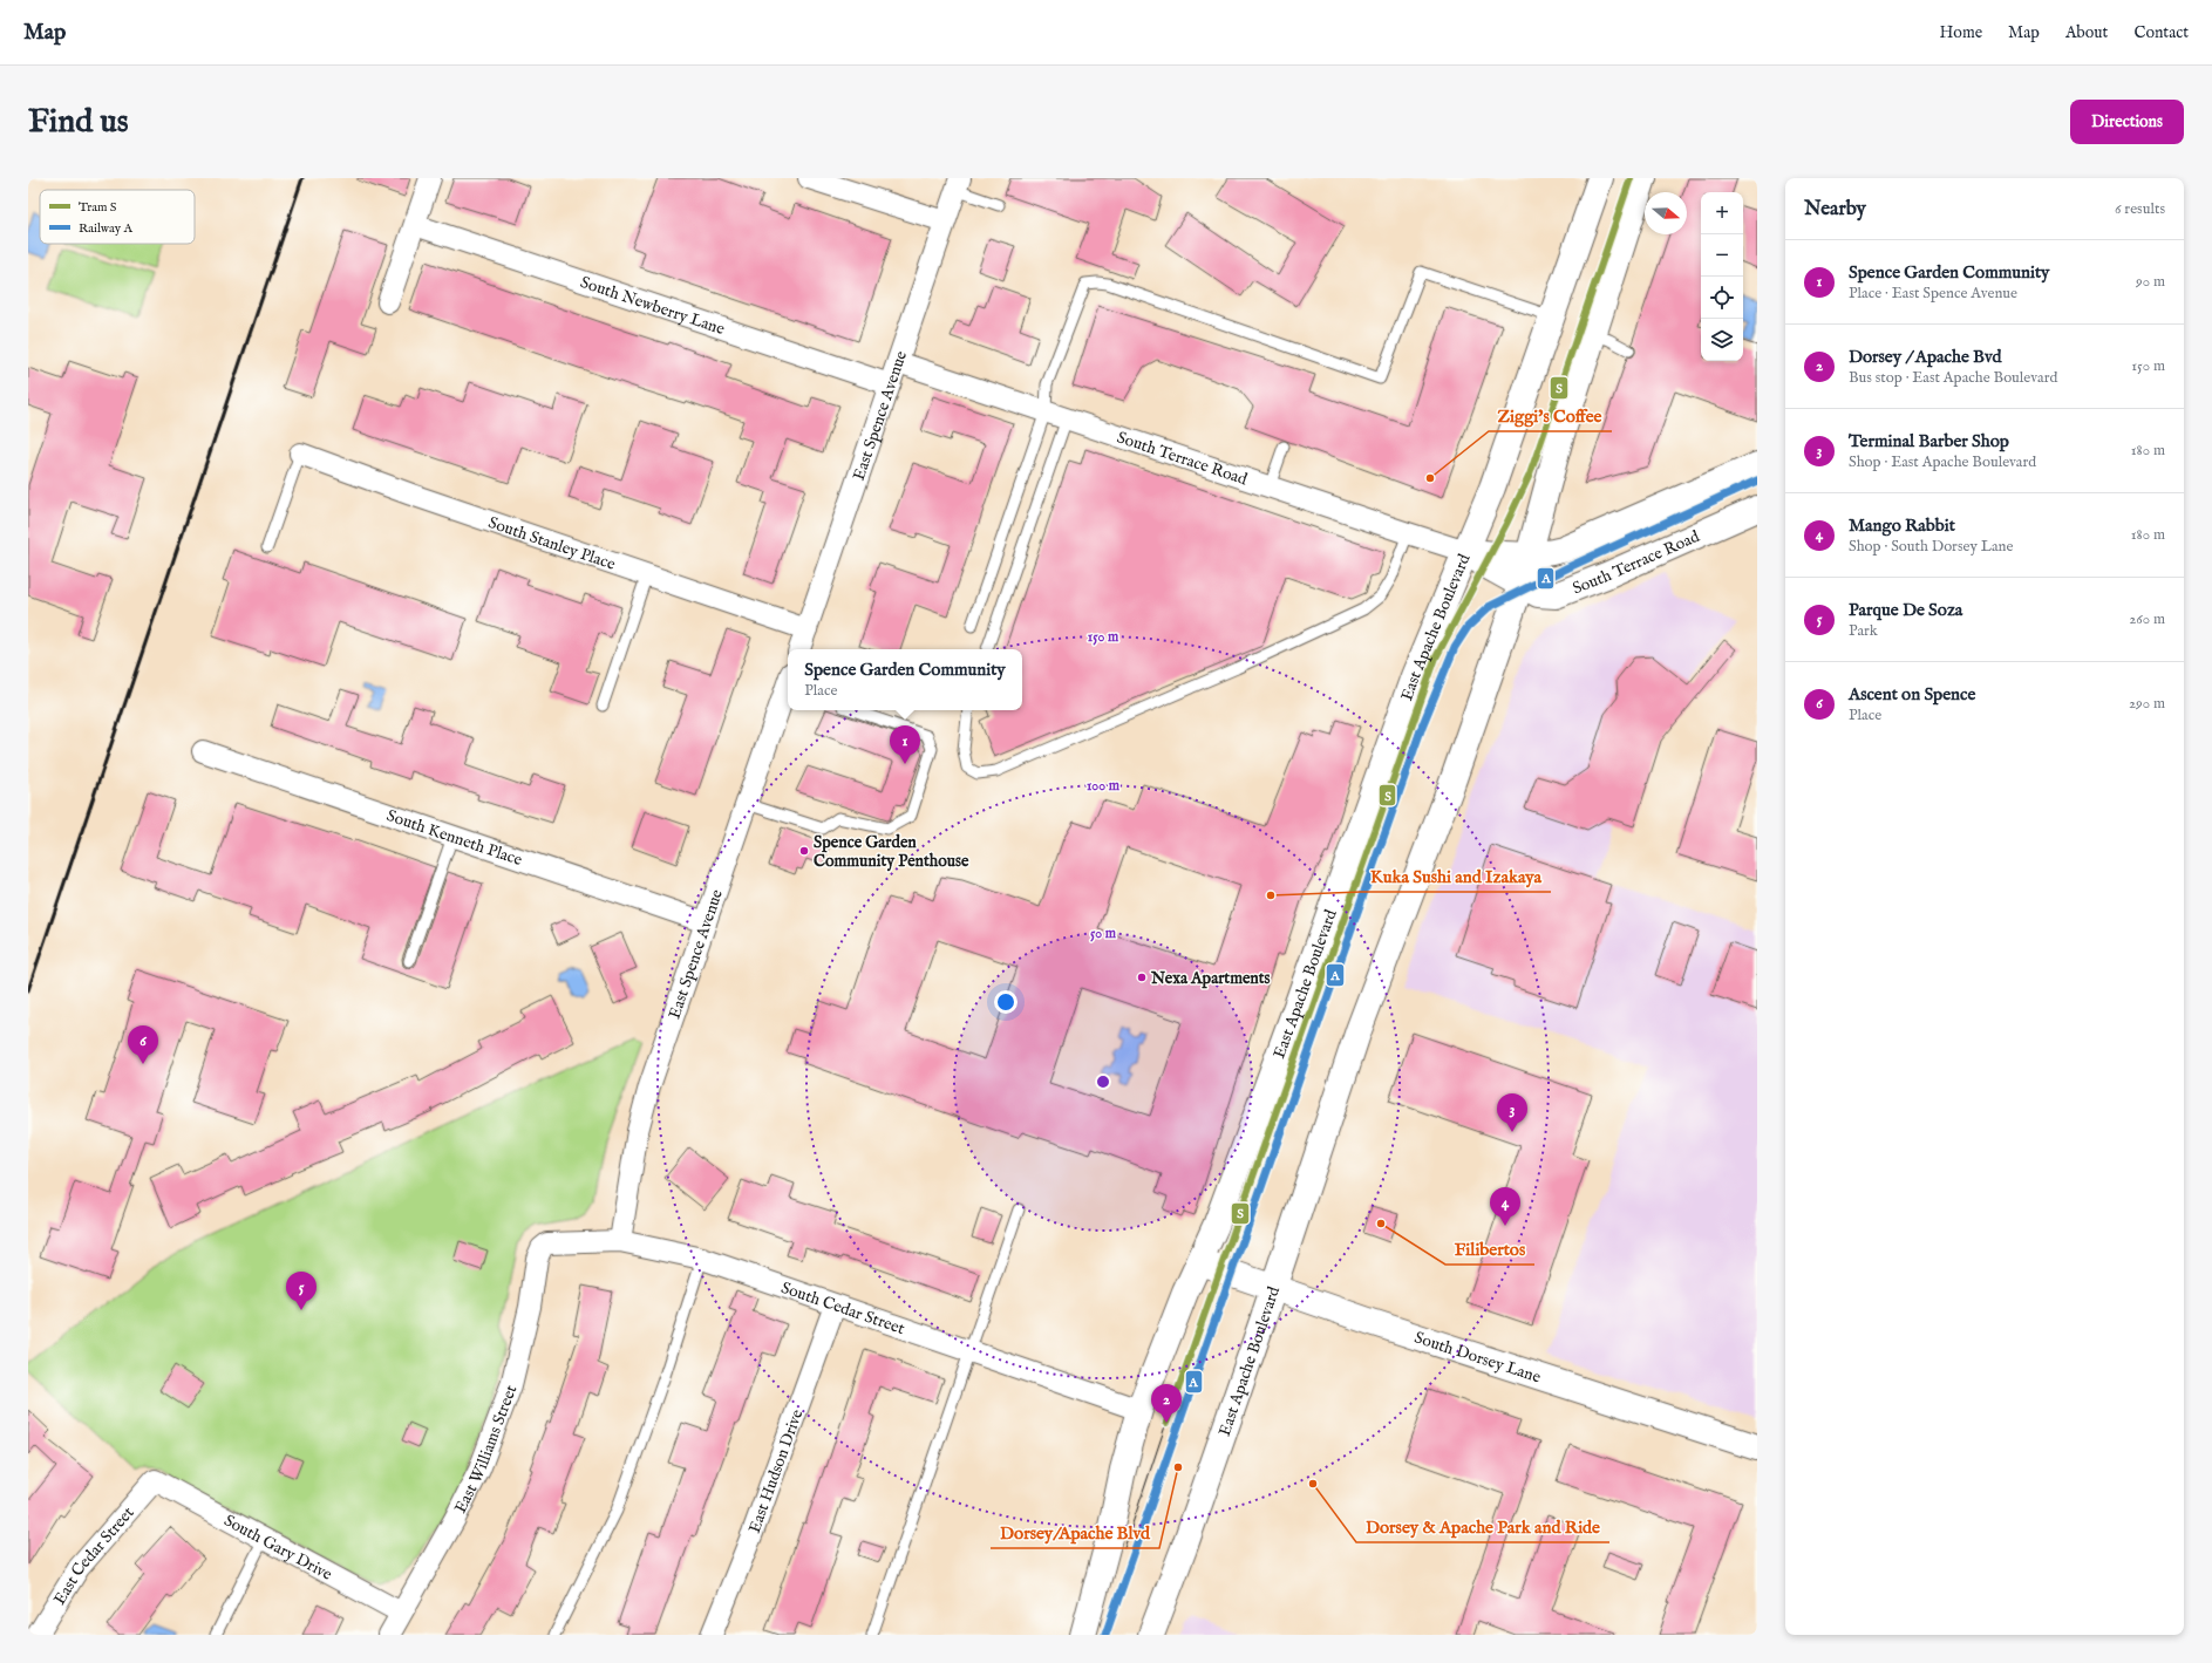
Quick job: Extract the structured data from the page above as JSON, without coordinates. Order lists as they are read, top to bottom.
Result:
{
  "streets": {
    "main road": ["South Terrace Road", "East Apache Boulevard", "South Dorsey Lane"],
    "street": [
      "South Newberry Lane",
      "East Spence Avenue",
      "South Stanley Place",
      "South Kenneth Place",
      "South Cedar Street",
      "East Williams Street",
      "East Hudson Drive",
      "South Gary Drive",
      "East Cedar Street"
    ]
  },
  "crossings": [
    ["South Newberry Lane", "East Spence Avenue"],
    ["East Spence Avenue", "South Terrace Road"],
    ["East Spence Avenue", "South Stanley Place"],
    ["East Spence Avenue", "South Kenneth Place"],
    ["East Spence Avenue", "South Cedar Street"],
    ["South Terrace Road", "East Apache Boulevard"],
    ["East Apache Boulevard", "South Cedar Street"],
    ["East Apache Boulevard", "South Dorsey Lane"],
    ["South Cedar Street", "East Williams Street"],
    ["South Cedar Street", "East Hudson Drive"],
    ["East Williams Street", "South Gary Drive"],
    ["South Gary Drive", "East Cedar Street"]
  ],
  "places": [
    "Ziggi's Coffee",
    "Spence Garden Community Penthouse",
    "Kuka Sushi and Izakaya",
    "Nexa Apartments",
    "Filibertos",
    "Dorsey/Apache Blvd",
    "Dorsey & Apache Park and Ride"
  ],
  "lines": ["tram line S", "rail line A"],
  "legend": ["Tram S", "Railway A"],
  "north": "right",
  "page": {
    "header": "Map",
    "nav": [
      "Home",
      "Map",
      "About",
      "Contact"
    ],
    "buttons": "Directions",
    "title": "Find us",
    "heading": ["Nearby", "6 results"],
    "map_buttons": ["+", "−"],
    "list": [
      {
        "mark": "1",
        "name": "Spence Garden Community",
        "note": "Place · East Spence Avenue",
        "value": "90 m"
      },
      {
        "mark": "2",
        "name": "Dorsey / Apache Bvd",
        "note": "Bus stop · East Apache Boulevard",
        "value": "150 m"
      },
      {
        "mark": "3",
        "name": "Terminal Barber Shop",
        "note": "Shop · East Apache Boulevard",
        "value": "180 m"
      },
      {
        "mark": "4",
        "name": "Mango Rabbit",
        "note": "Shop · South Dorsey Lane",
        "value": "180 m"
      },
      {
        "mark": "5",
        "name": "Parque De Soza",
        "note": "Park",
        "value": "260 m"
      },
      {
        "mark": "6",
        "name": "Ascent on Spence",
        "note": "Place",
        "value": "290 m"
      }
    ],
    "popup": ["Spence Garden Community", "Place"],
    "pins": [
      "1",
      "6",
      "3",
      "4",
      "5",
      "2"
    ]
  },
  "rings": ["150 m", "100 m", "50 m"]
}
